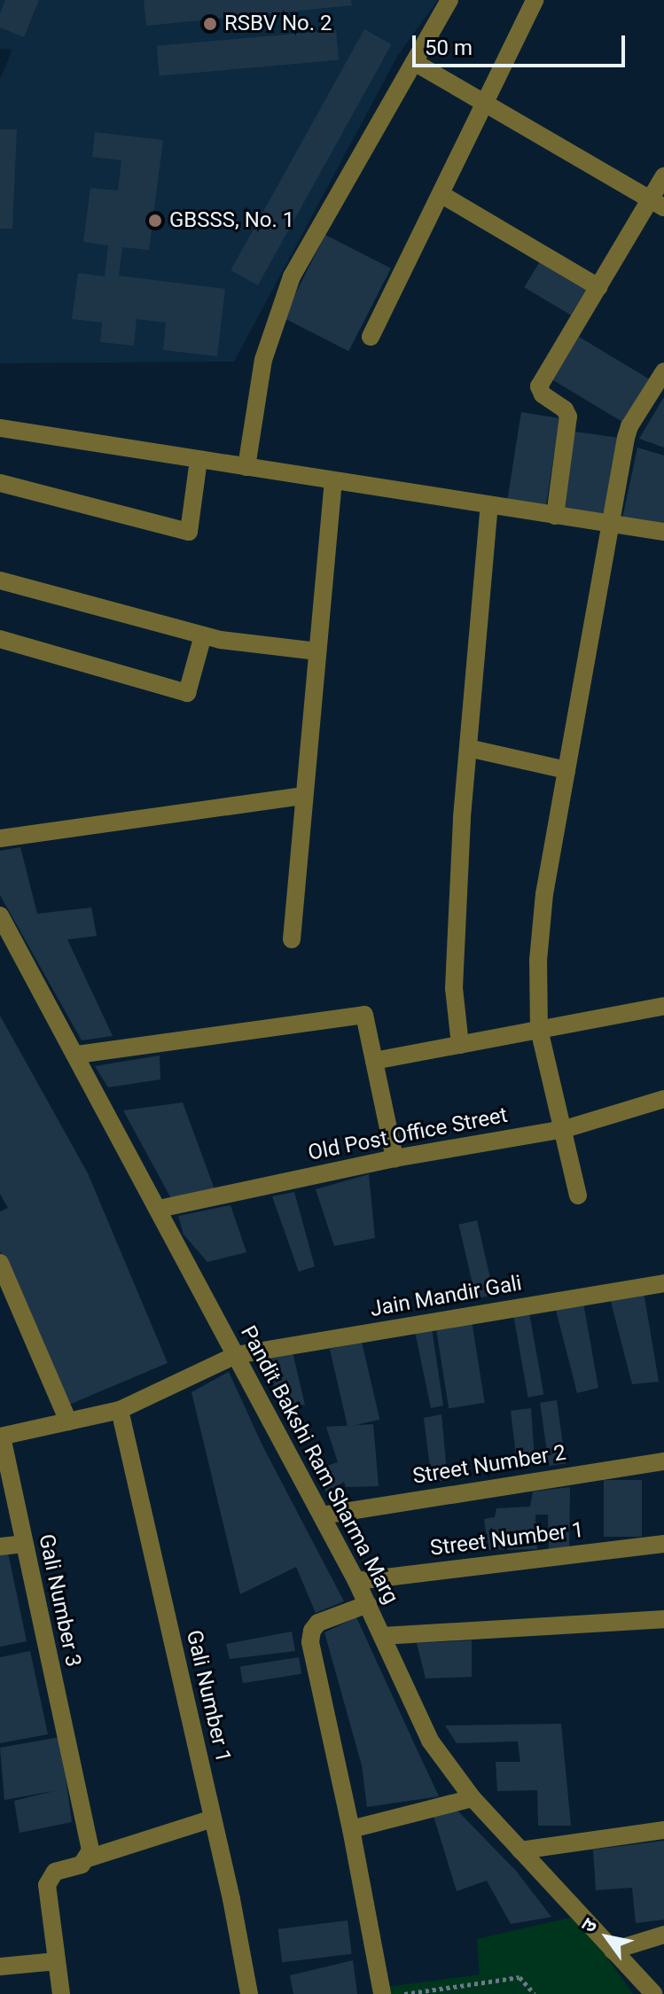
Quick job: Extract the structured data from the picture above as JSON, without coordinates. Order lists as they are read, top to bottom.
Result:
{
  "streets": {
    "street": [
      "Old Post Office Street",
      "Jain Mandir Gali",
      "Pandit Bakshi Ram Sharma Marg",
      "Street Number 2",
      "Street Number 1",
      "Gali Number 3",
      "Gali Number 1"
    ]
  },
  "crossings": [
    ["Old Post Office Street", "Pandit Bakshi Ram Sharma Marg"],
    ["Jain Mandir Gali", "Pandit Bakshi Ram Sharma Marg"],
    ["Jain Mandir Gali", "Gali Number 3"],
    ["Jain Mandir Gali", "Gali Number 1"],
    ["Pandit Bakshi Ram Sharma Marg", "Street Number 2"],
    ["Pandit Bakshi Ram Sharma Marg", "Street Number 1"]
  ],
  "places": ["RSBV No. 2", "GBSSS, No. 1"],
  "scale_bar": "50 m",
  "north": "top left"
}
